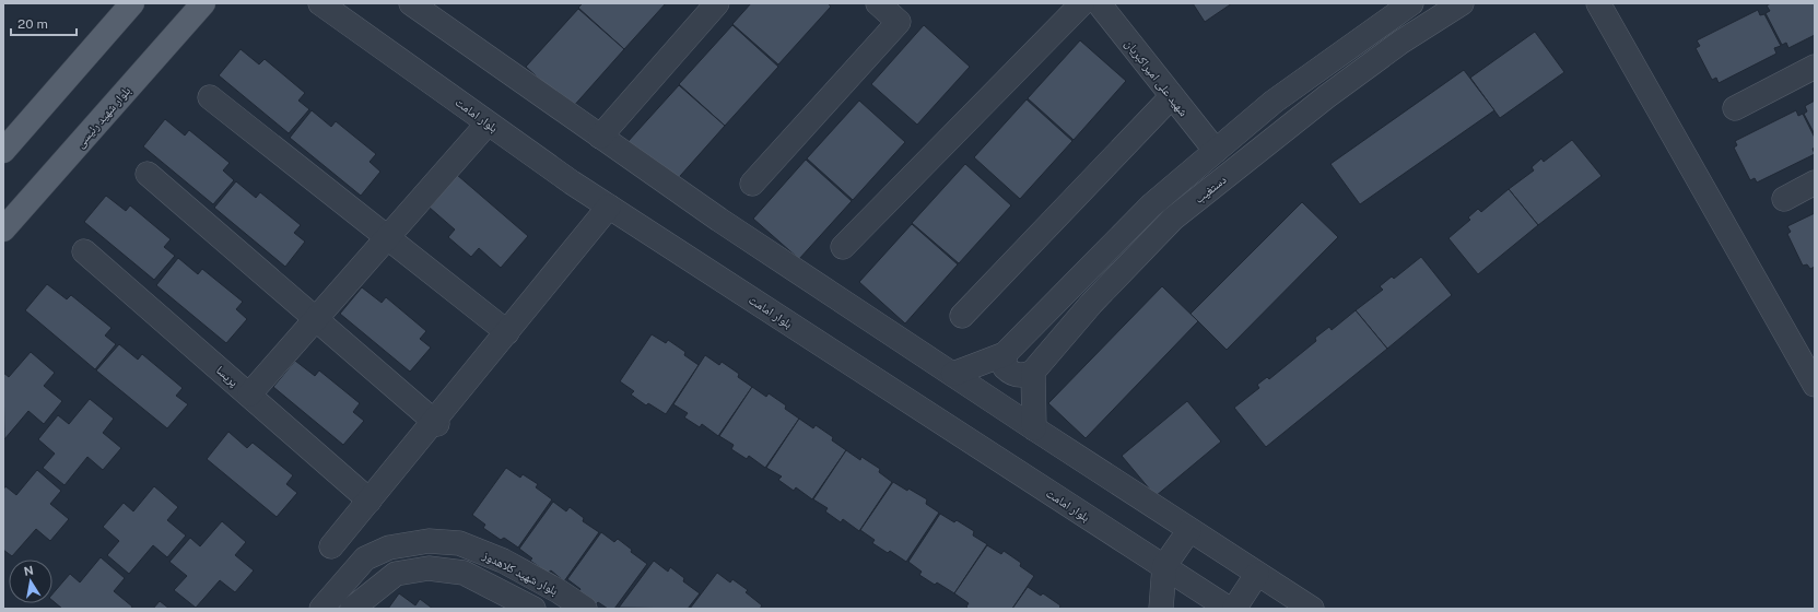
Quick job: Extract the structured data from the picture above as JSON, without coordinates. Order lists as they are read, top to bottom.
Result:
{
  "streets": {
    "main road": ["بلوار شهید رئیسی"],
    "street": [
      "شهید علی امیراکبریان",
      "بلوار امامت",
      "دستغیب",
      "پریسا",
      "بلوار شهید کلاهدوز"
    ]
  },
  "scale_bar": "20 m",
  "north": "top"
}
